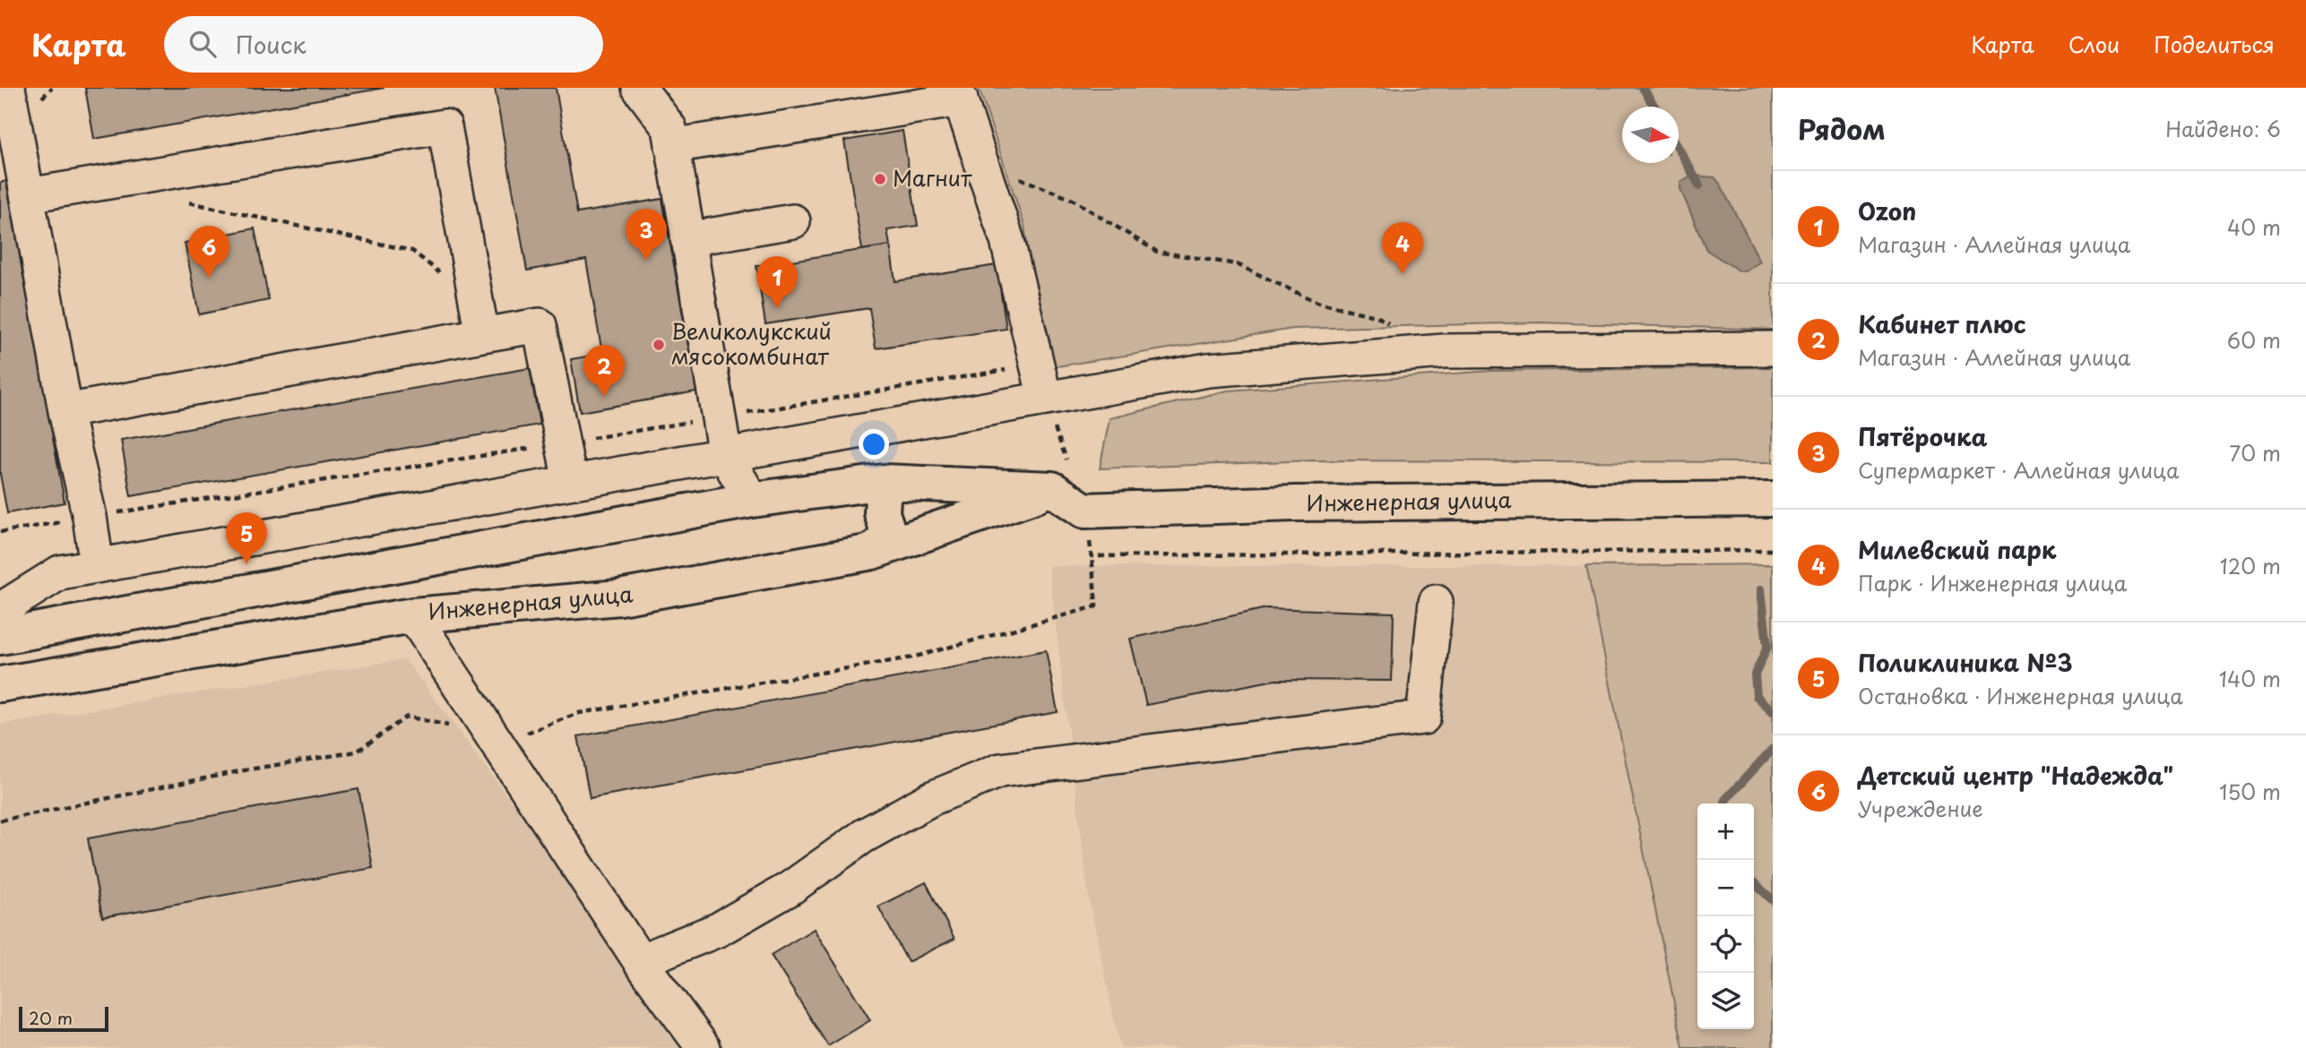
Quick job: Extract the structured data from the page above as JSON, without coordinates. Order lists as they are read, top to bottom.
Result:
{
  "streets": {
    "main road": ["Инженерная улица"]
  },
  "places": ["Магнит", "Великолукский мясокомбинат"],
  "scale_bar": "20 m",
  "north": "right",
  "page": {
    "header": "Карта",
    "search": "Поиск",
    "nav": ["Карта", "Слои", "Поделиться"],
    "heading": ["Рядом", "Найдено: 6"],
    "list": [
      {
        "mark": "1",
        "name": "Ozon",
        "note": "Магазин · Аллейная улица",
        "value": "40 m"
      },
      {
        "mark": "2",
        "name": "Кабинет плюс",
        "note": "Магазин · Аллейная улица",
        "value": "60 m"
      },
      {
        "mark": "3",
        "name": "Пятёрочка",
        "note": "Супермаркет · Аллейная улица",
        "value": "70 m"
      },
      {
        "mark": "4",
        "name": "Милевский парк",
        "note": "Парк · Инженерная улица",
        "value": "120 m"
      },
      {
        "mark": "5",
        "name": "Поликлиника №3",
        "note": "Остановка · Инженерная улица",
        "value": "140 m"
      },
      {
        "mark": "6",
        "name": "Детский центр \"Надежда\"",
        "note": "Учреждение",
        "value": "150 m"
      }
    ],
    "pins": [
      "3",
      "4",
      "6",
      "1",
      "2",
      "5"
    ],
    "map_buttons": ["+", "−"],
    "scale": "20 m"
  }
}
